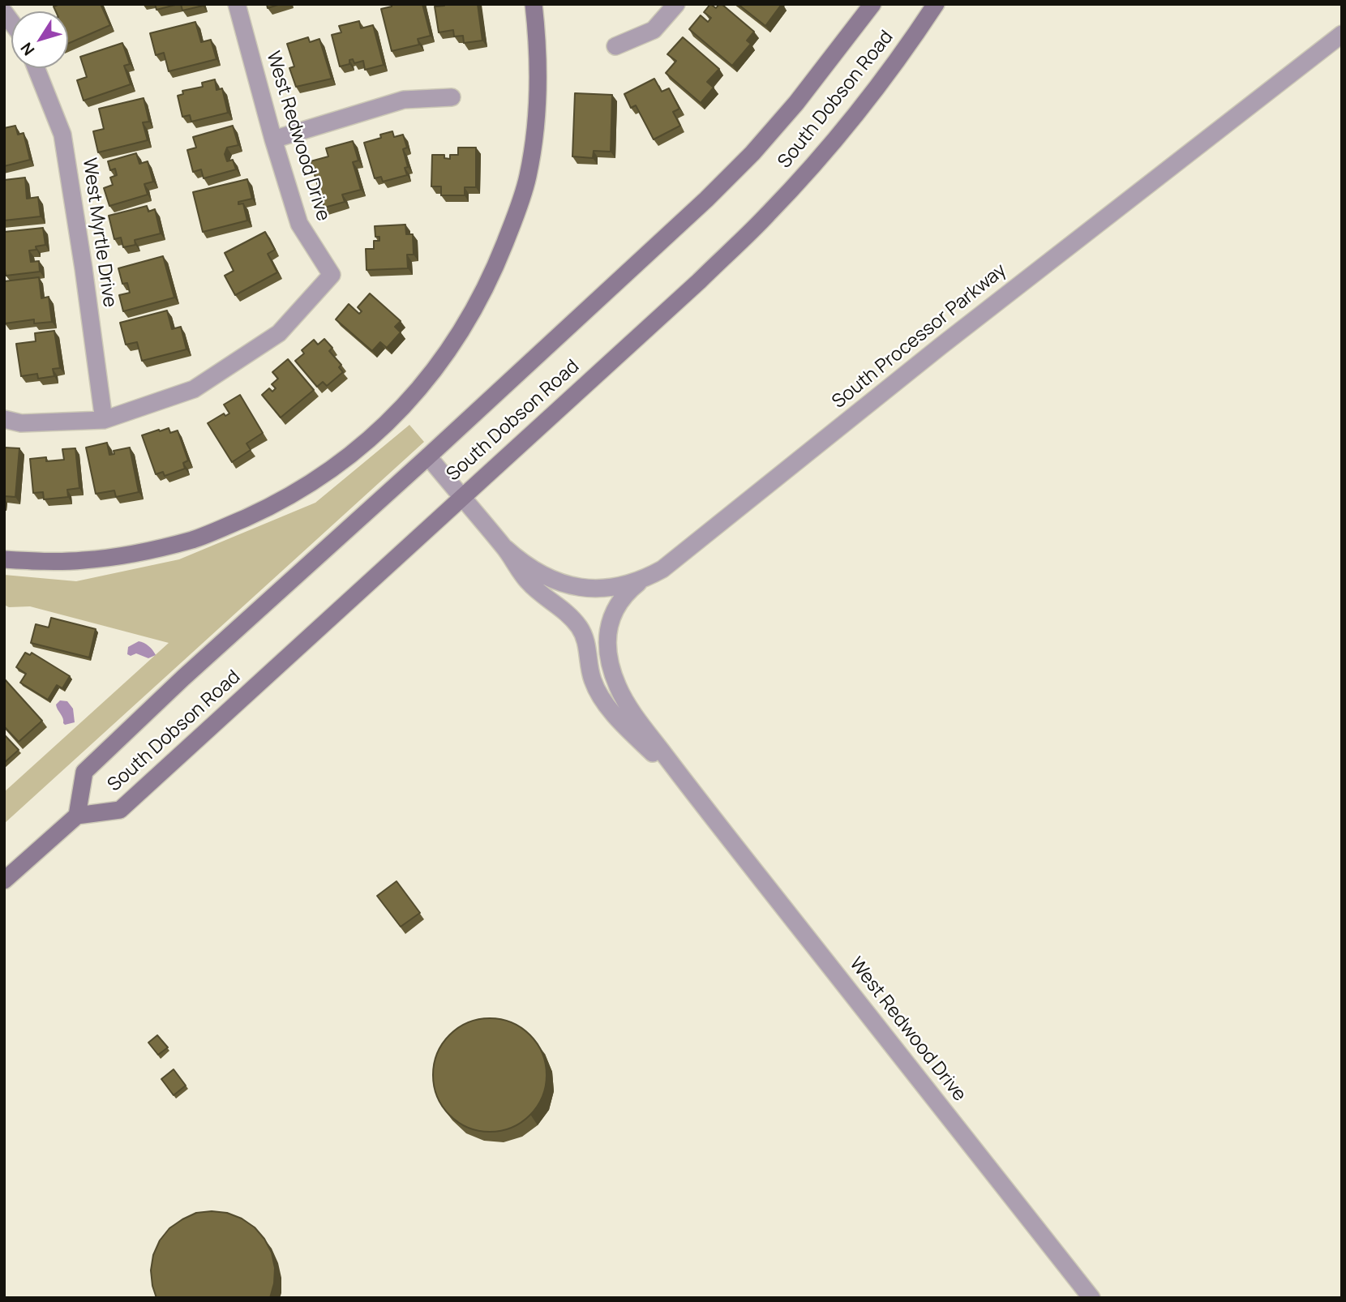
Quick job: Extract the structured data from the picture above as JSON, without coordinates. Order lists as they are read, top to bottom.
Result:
{
  "streets": {
    "main road": ["South Dobson Road"],
    "street": ["West Redwood Drive", "West Myrtle Drive", "South Processor Parkway"]
  },
  "crossings": [
    ["South Dobson Road", "West Redwood Drive"],
    ["West Redwood Drive", "West Myrtle Drive"],
    ["West Redwood Drive", "South Processor Parkway"]
  ],
  "north": "bottom left"
}
